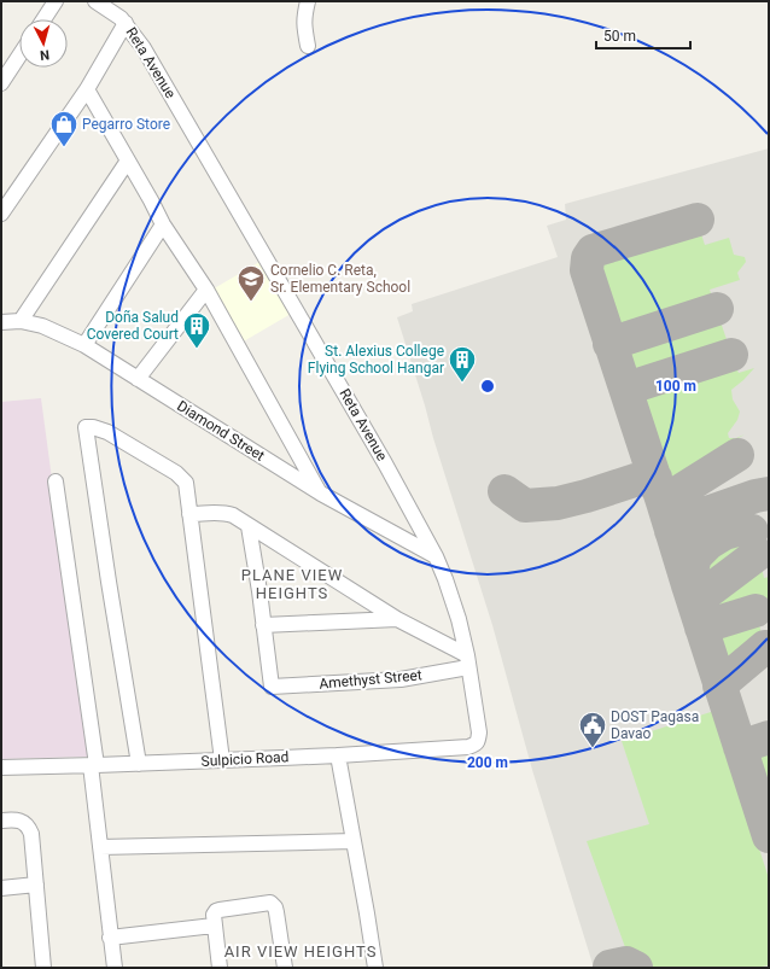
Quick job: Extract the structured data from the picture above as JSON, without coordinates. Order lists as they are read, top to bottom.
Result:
{
  "streets": {
    "street": [
      "Reta Avenue",
      "Diamond Street",
      "Amethyst Street",
      "Sulpicio Road"
    ]
  },
  "crossings": [
    ["Reta Avenue", "Diamond Street"],
    ["Reta Avenue", "Amethyst Street"],
    ["Reta Avenue", "Sulpicio Road"]
  ],
  "districts": ["PLANE VIEW HEIGHTS", "AIR VIEW HEIGHTS"],
  "places": {
    "shop": ["Pegarro Store"],
    "school or university": ["Cornelio C. Reta, Sr. Elementary School"],
    "building": ["Doña Salud Covered Court", "St. Alexius College Flying School Hangar"],
    "public building": ["DOST Pagasa Davao"]
  },
  "scale_bar": "50 m",
  "north": "bottom",
  "rings": ["100 m", "200 m"]
}
